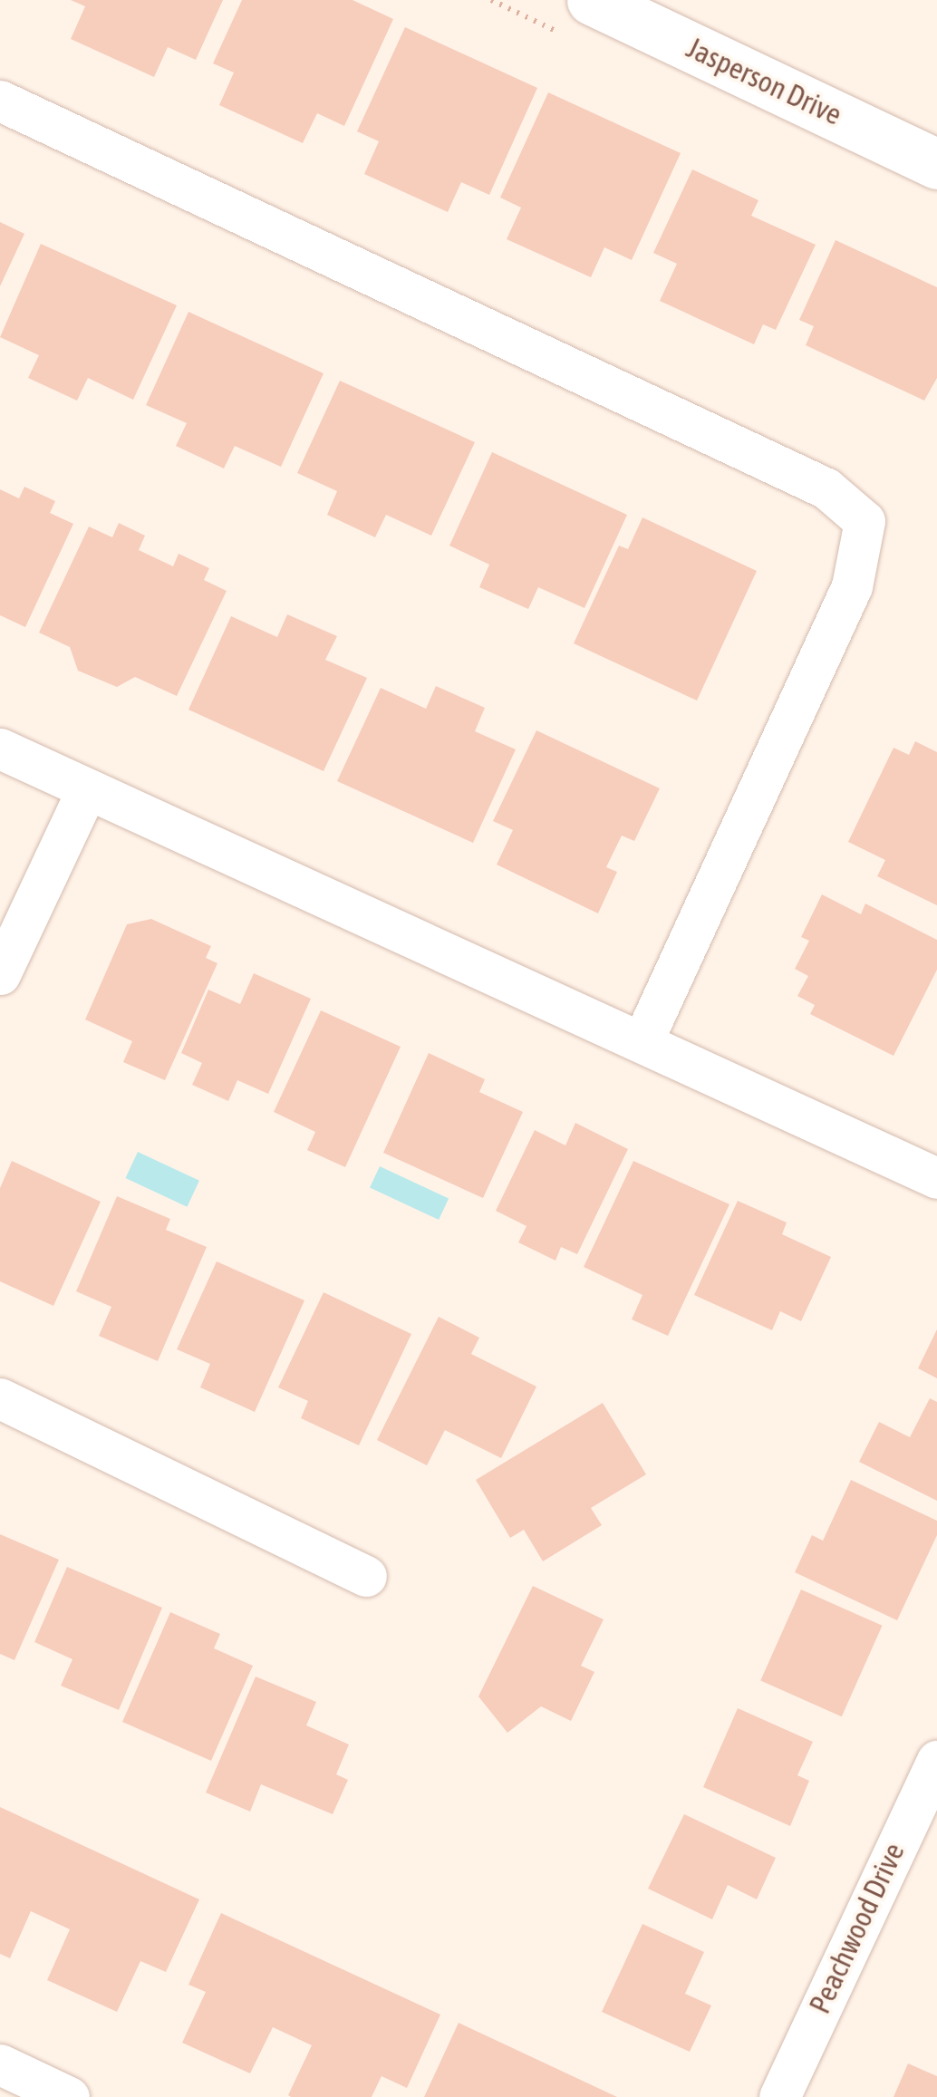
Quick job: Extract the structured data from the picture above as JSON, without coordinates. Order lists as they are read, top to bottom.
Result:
{
  "streets": {
    "street": ["Jasperson Drive", "Peachwood Drive"]
  }
}
